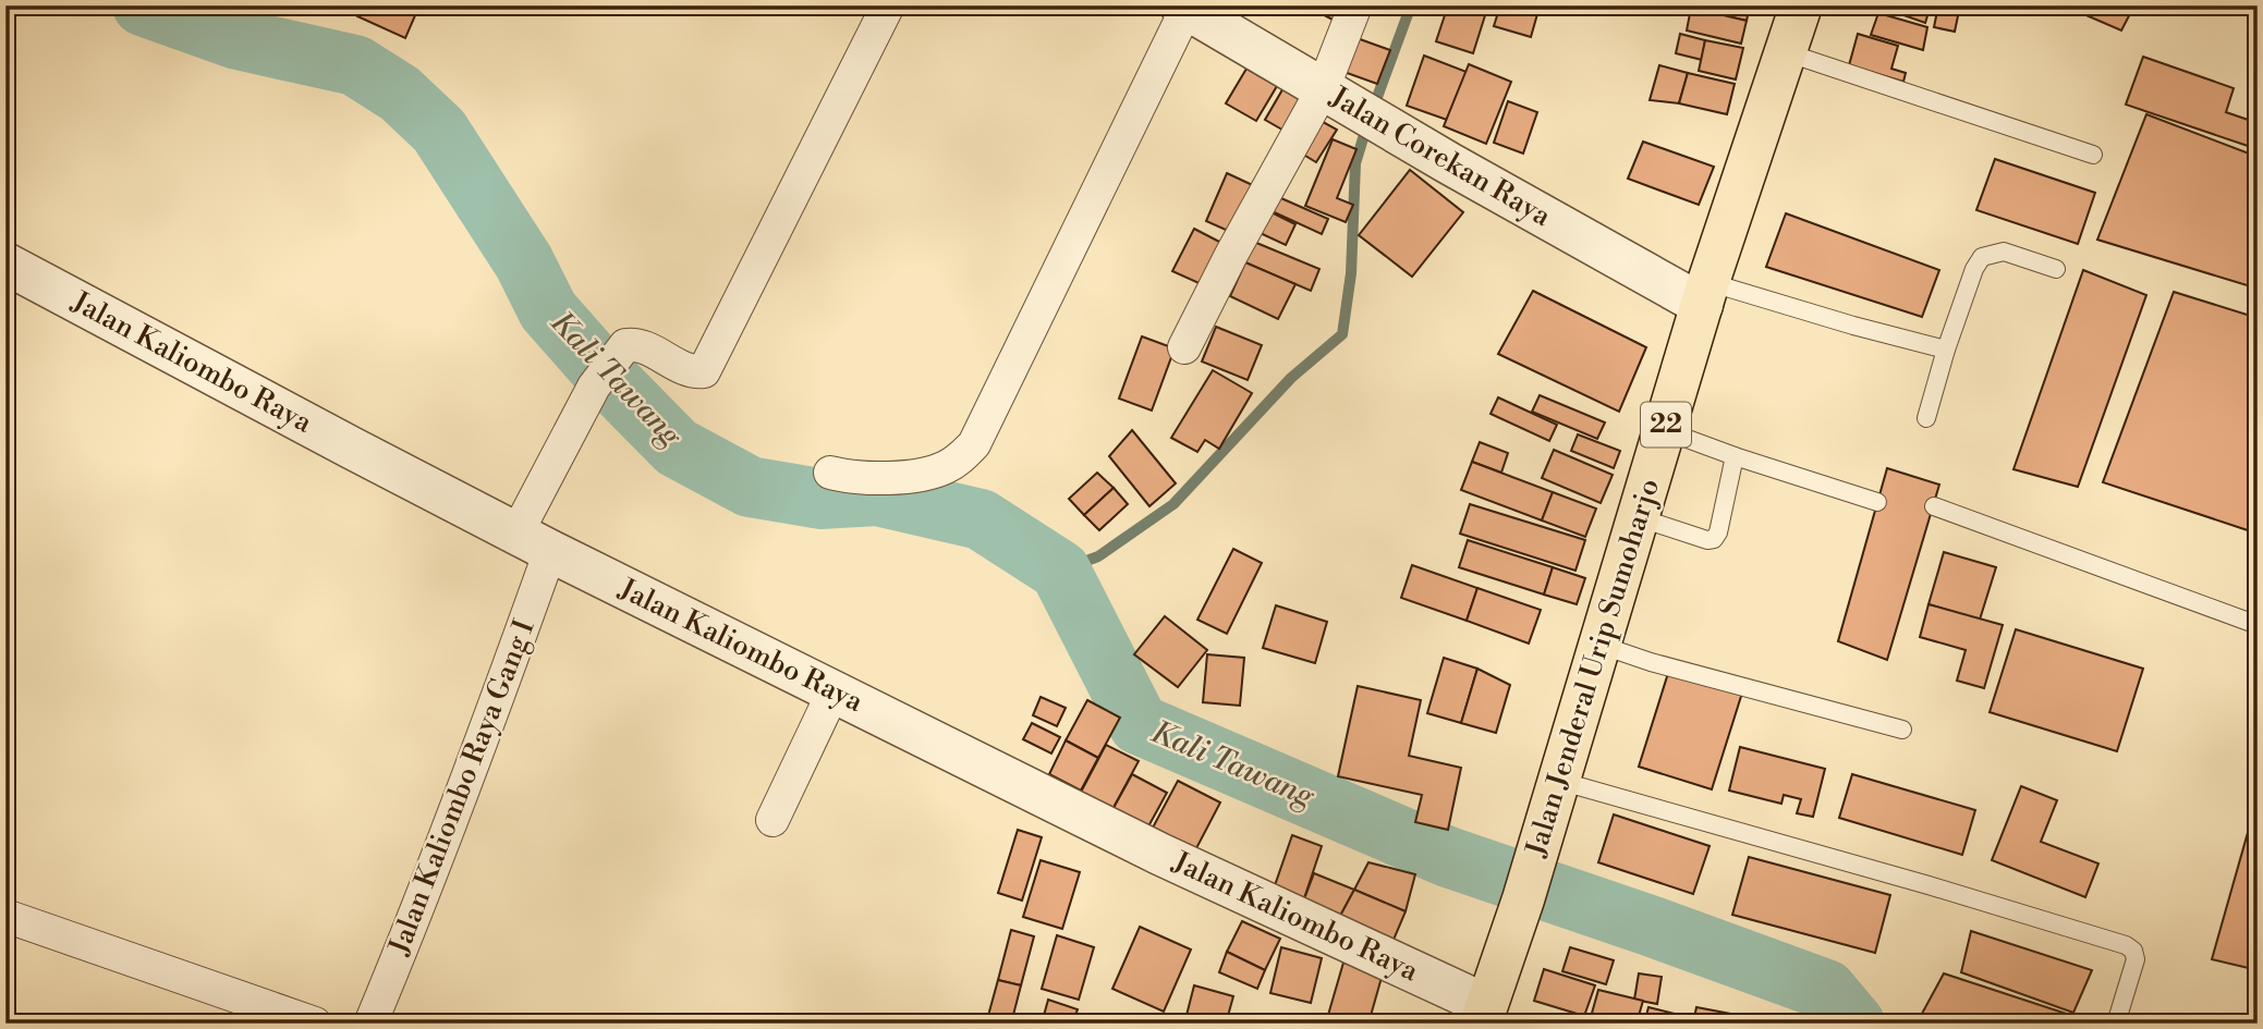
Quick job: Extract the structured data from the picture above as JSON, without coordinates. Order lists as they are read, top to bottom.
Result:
{
  "streets": {
    "highway": ["22", "Jalan Jenderal Urip Sumoharjo"],
    "street": ["Jalan Corekan Raya", "Jalan Kaliombo Raya", "Jalan Kaliombo Raya Gang I"]
  },
  "crossings": [
    ["Jalan Corekan Raya", "Jalan Jenderal Urip Sumoharjo"],
    ["Jalan Kaliombo Raya", "Jalan Jenderal Urip Sumoharjo"],
    ["Jalan Kaliombo Raya", "Jalan Kaliombo Raya Gang I"]
  ],
  "water": ["Kali Tawang"]
}
